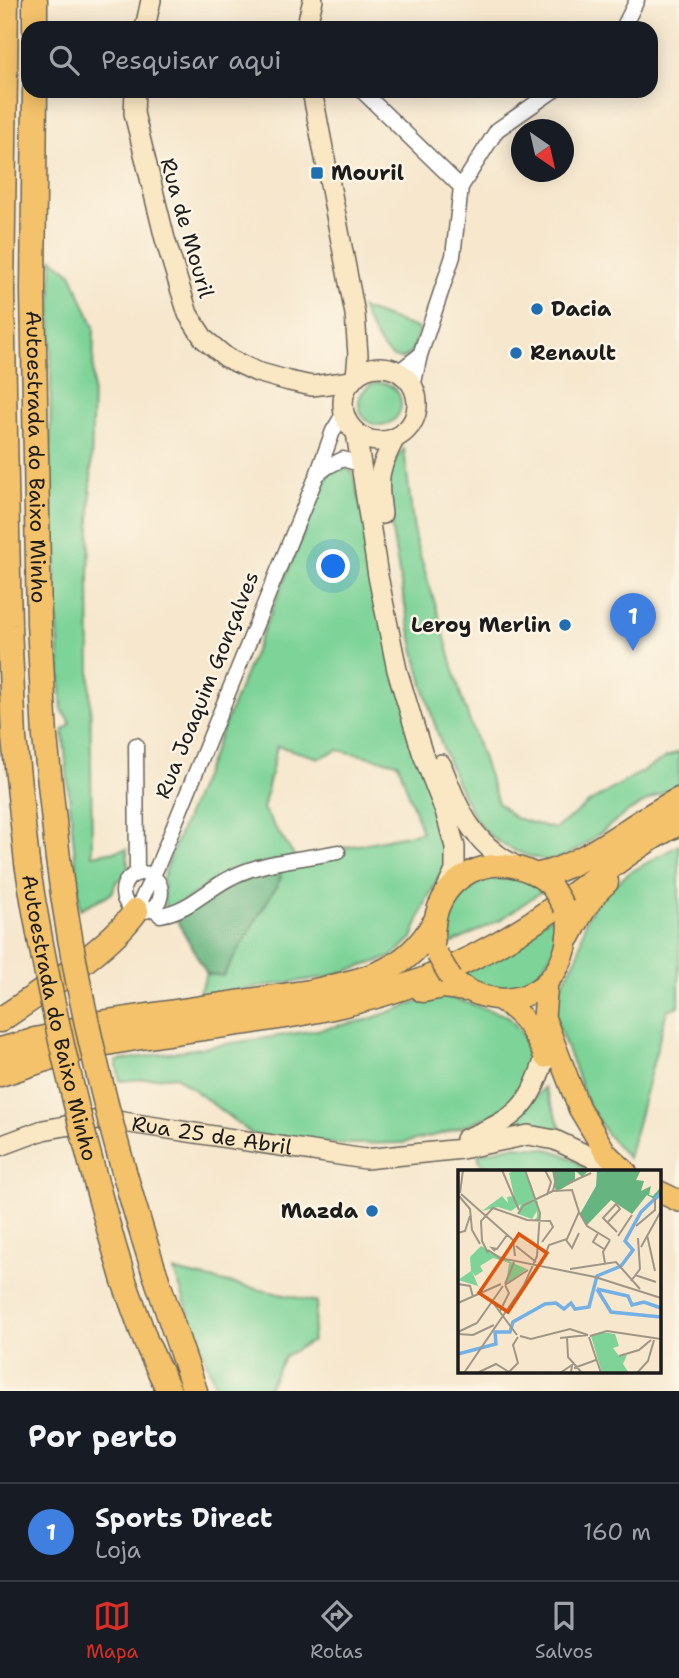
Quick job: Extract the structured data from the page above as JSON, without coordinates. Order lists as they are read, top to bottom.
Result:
{
  "streets": {
    "highway": ["Autoestrada do Baixo Minho"],
    "main road": ["Rua de Mouril", "Rua 25 de Abril"],
    "street": ["Rua Joaquim Gonçalves"]
  },
  "crossings": [
    ["Rua de Mouril", "Rua Joaquim Gonçalves"]
  ],
  "places": {
    "transit": ["Mouril"],
    "other": [
      "Dacia",
      "Renault",
      "Leroy Merlin",
      "Mazda"
    ]
  },
  "north": "bottom right",
  "page": {
    "search": "Pesquisar aqui",
    "pins": "1",
    "heading": "Por perto",
    "list": [
      {
        "mark": "1",
        "name": "Sports Direct",
        "note": "Loja",
        "value": "160 m"
      }
    ],
    "nav": ["Mapa", "Rotas", "Salvos"]
  }
}
